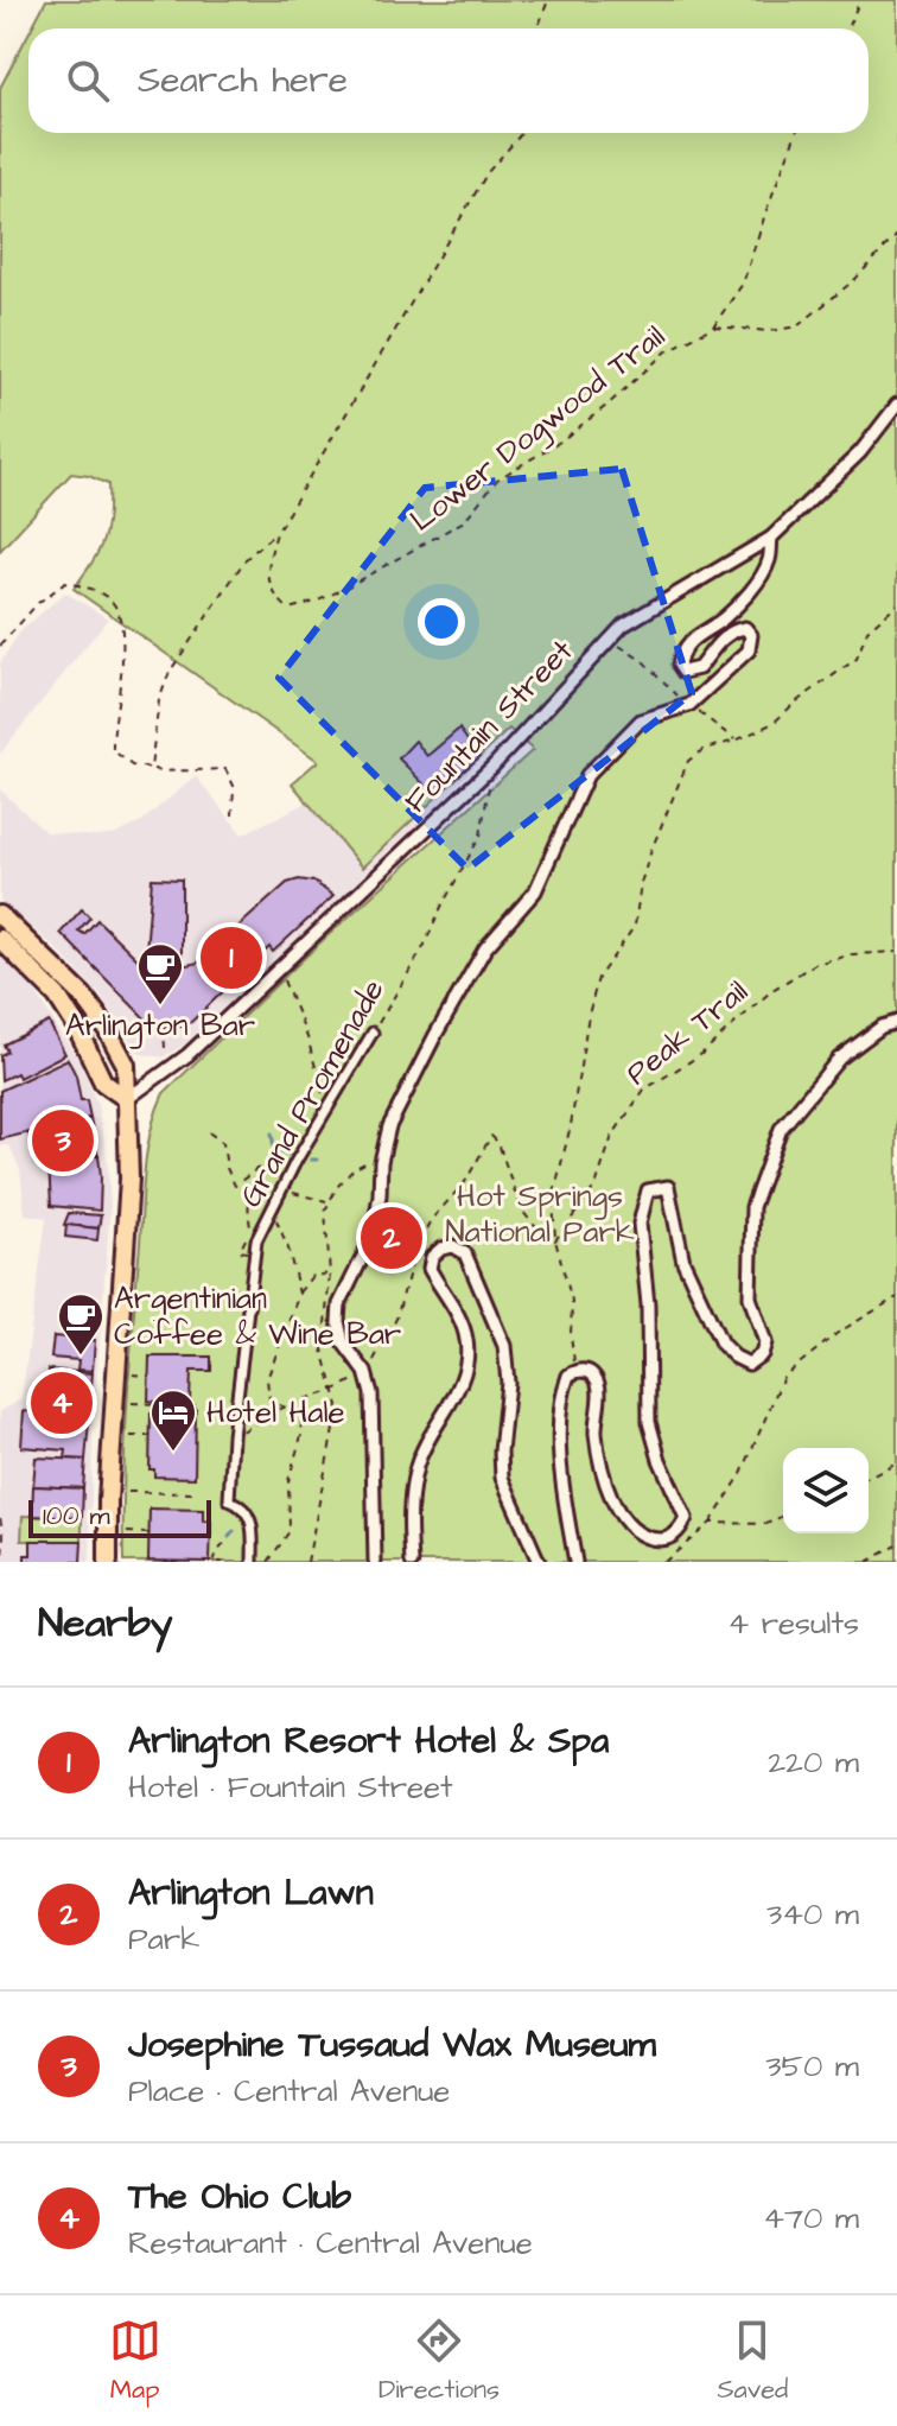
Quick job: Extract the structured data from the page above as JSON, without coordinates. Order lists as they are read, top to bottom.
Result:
{
  "streets": {
    "street": ["Fountain Street", "Grand Promenade"],
    "path": ["Lower Dogwood Trail", "Peak Trail"]
  },
  "crossings": [
    ["Fountain Street", "Grand Promenade"]
  ],
  "parks": ["Hot Springs National Park"],
  "places": {
    "cafe": ["Arlington Bar", "Argentinian Coffee & Wine Bar"],
    "hotel": ["Hotel Hale"]
  },
  "scale_bar": "100 m",
  "page": {
    "search": "Search here",
    "pins": [
      "1",
      "3",
      "2",
      "4"
    ],
    "scale": "100 m",
    "heading": ["Nearby", "4 results"],
    "list": [
      {
        "mark": "1",
        "name": "Arlington Resort Hotel & Spa",
        "note": "Hotel · Fountain Street",
        "value": "220 m"
      },
      {
        "mark": "2",
        "name": "Arlington Lawn",
        "note": "Park",
        "value": "340 m"
      },
      {
        "mark": "3",
        "name": "Josephine Tussaud Wax Museum",
        "note": "Place · Central Avenue",
        "value": "350 m"
      },
      {
        "mark": "4",
        "name": "The Ohio Club",
        "note": "Restaurant · Central Avenue",
        "value": "470 m"
      }
    ],
    "nav": ["Map", "Directions", "Saved"]
  }
}
